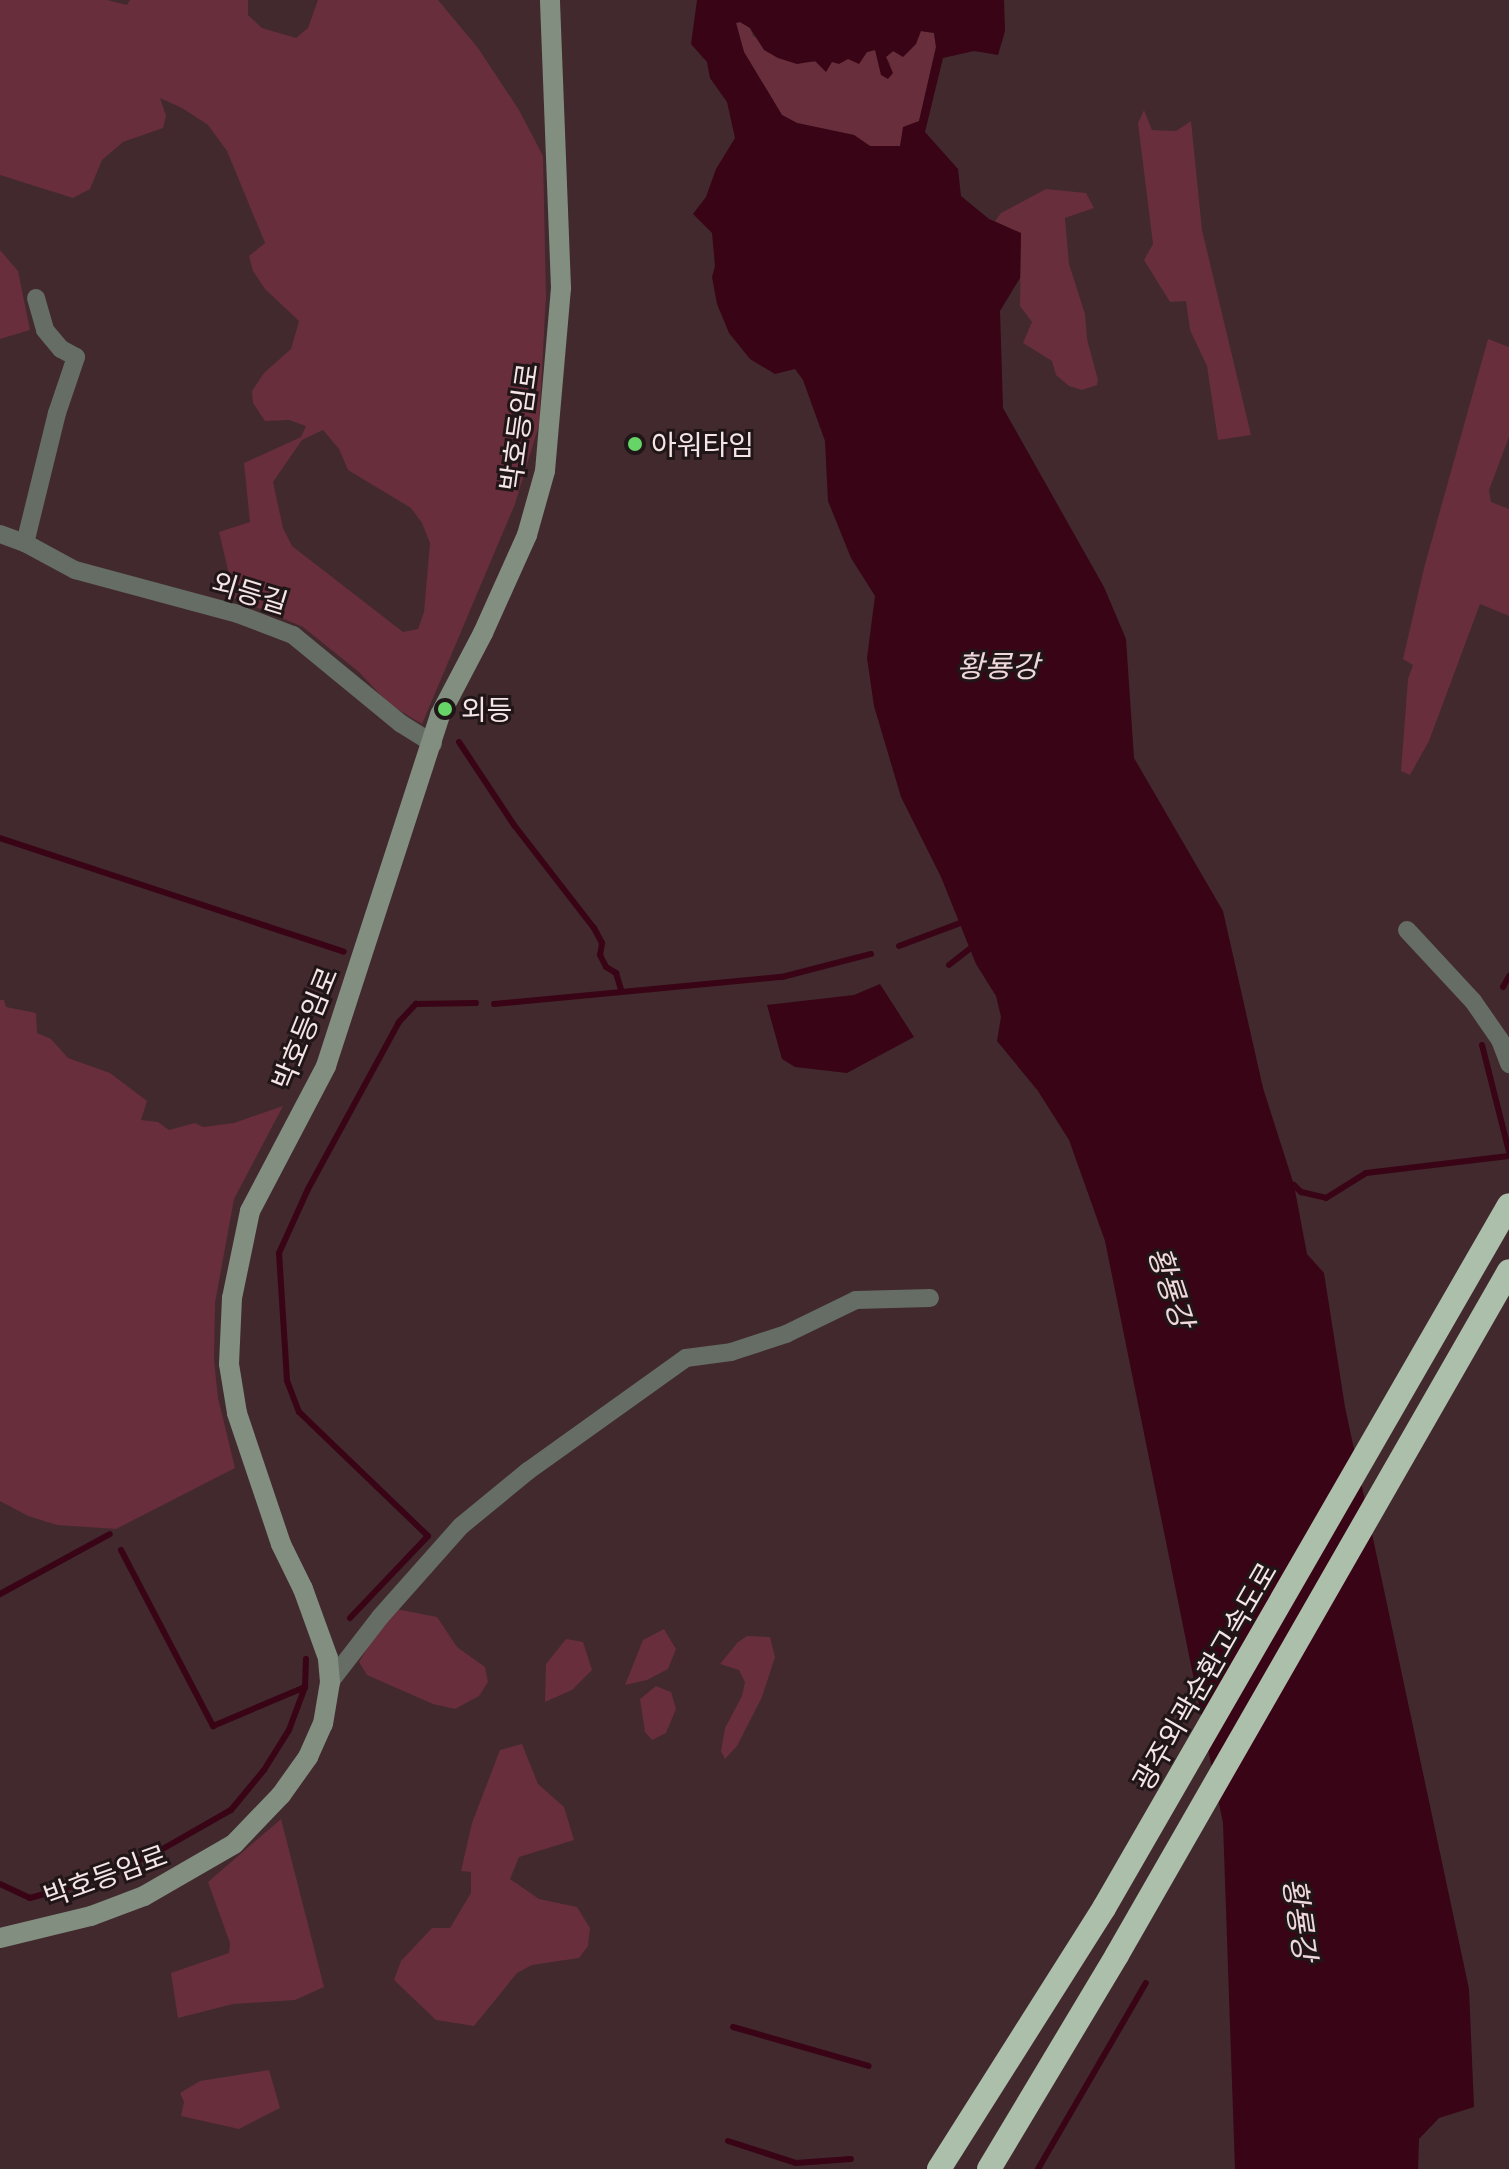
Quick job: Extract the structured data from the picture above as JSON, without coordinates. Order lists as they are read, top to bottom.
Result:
{
  "streets": {
    "highway": ["광주외곽순환고속도로"],
    "street": ["박호등임로", "외등길"]
  },
  "crossings": [
    ["박호등임로", "외등길"]
  ],
  "water": ["황룡강"],
  "places": ["아워타임", "외등"]
}
